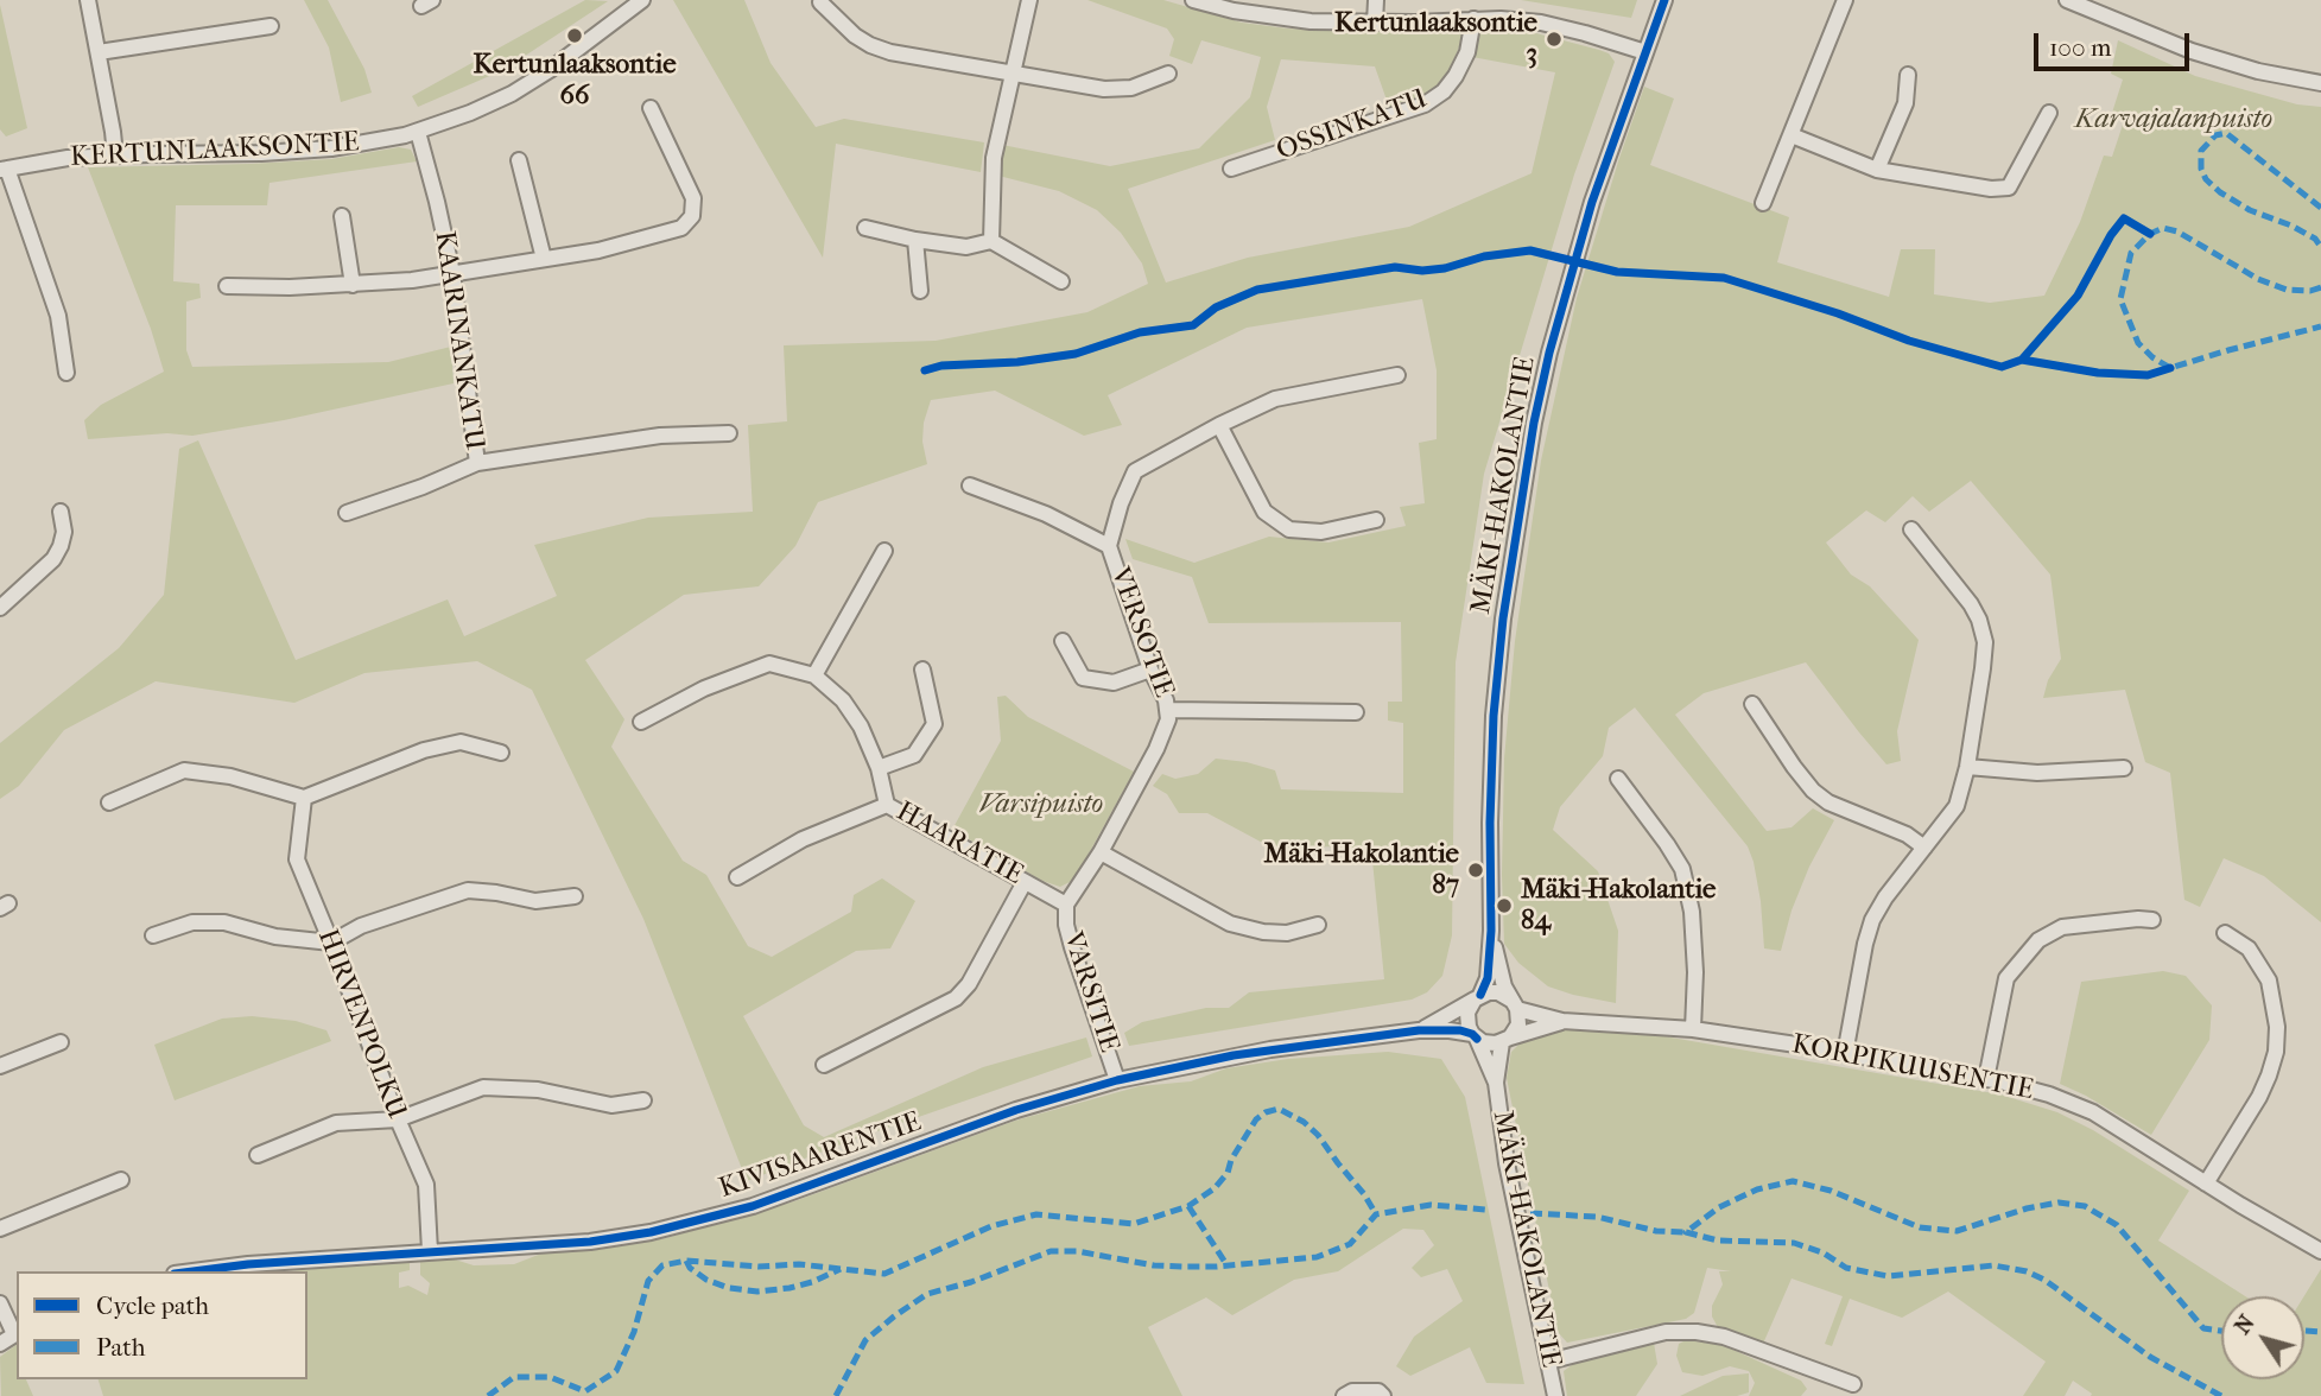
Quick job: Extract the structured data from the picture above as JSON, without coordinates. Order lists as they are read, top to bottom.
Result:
{
  "streets": {
    "street": [
      "OSSINKATU",
      "KERTUNLAAKSONTIE",
      "KAARINANKATU",
      "MÄKI-HAKOLANTIE",
      "VERSOTIE",
      "HAARATIE",
      "VARSITIE",
      "HIRVENPOLKU",
      "KORPIKUUSENTIE",
      "KIVISAARENTIE"
    ]
  },
  "crossings": [
    ["KERTUNLAAKSONTIE", "KAARINANKATU"],
    ["MÄKI-HAKOLANTIE", "KORPIKUUSENTIE"],
    ["MÄKI-HAKOLANTIE", "KIVISAARENTIE"],
    ["VERSOTIE", "HAARATIE"],
    ["VERSOTIE", "VARSITIE"],
    ["HAARATIE", "VARSITIE"],
    ["VARSITIE", "KIVISAARENTIE"],
    ["HIRVENPOLKU", "KIVISAARENTIE"],
    ["KORPIKUUSENTIE", "KIVISAARENTIE"]
  ],
  "parks": ["Karvajalanpuisto", "Varsipuisto"],
  "places": [
    "Kertunlaaksontie 66",
    "Kertunlaaksontie 3",
    "Mäki-Hakolantie 87",
    "Mäki-Hakolantie 84"
  ],
  "legend": ["Cycle path", "Path"],
  "scale_bar": "100 m",
  "north": "top left"
}
